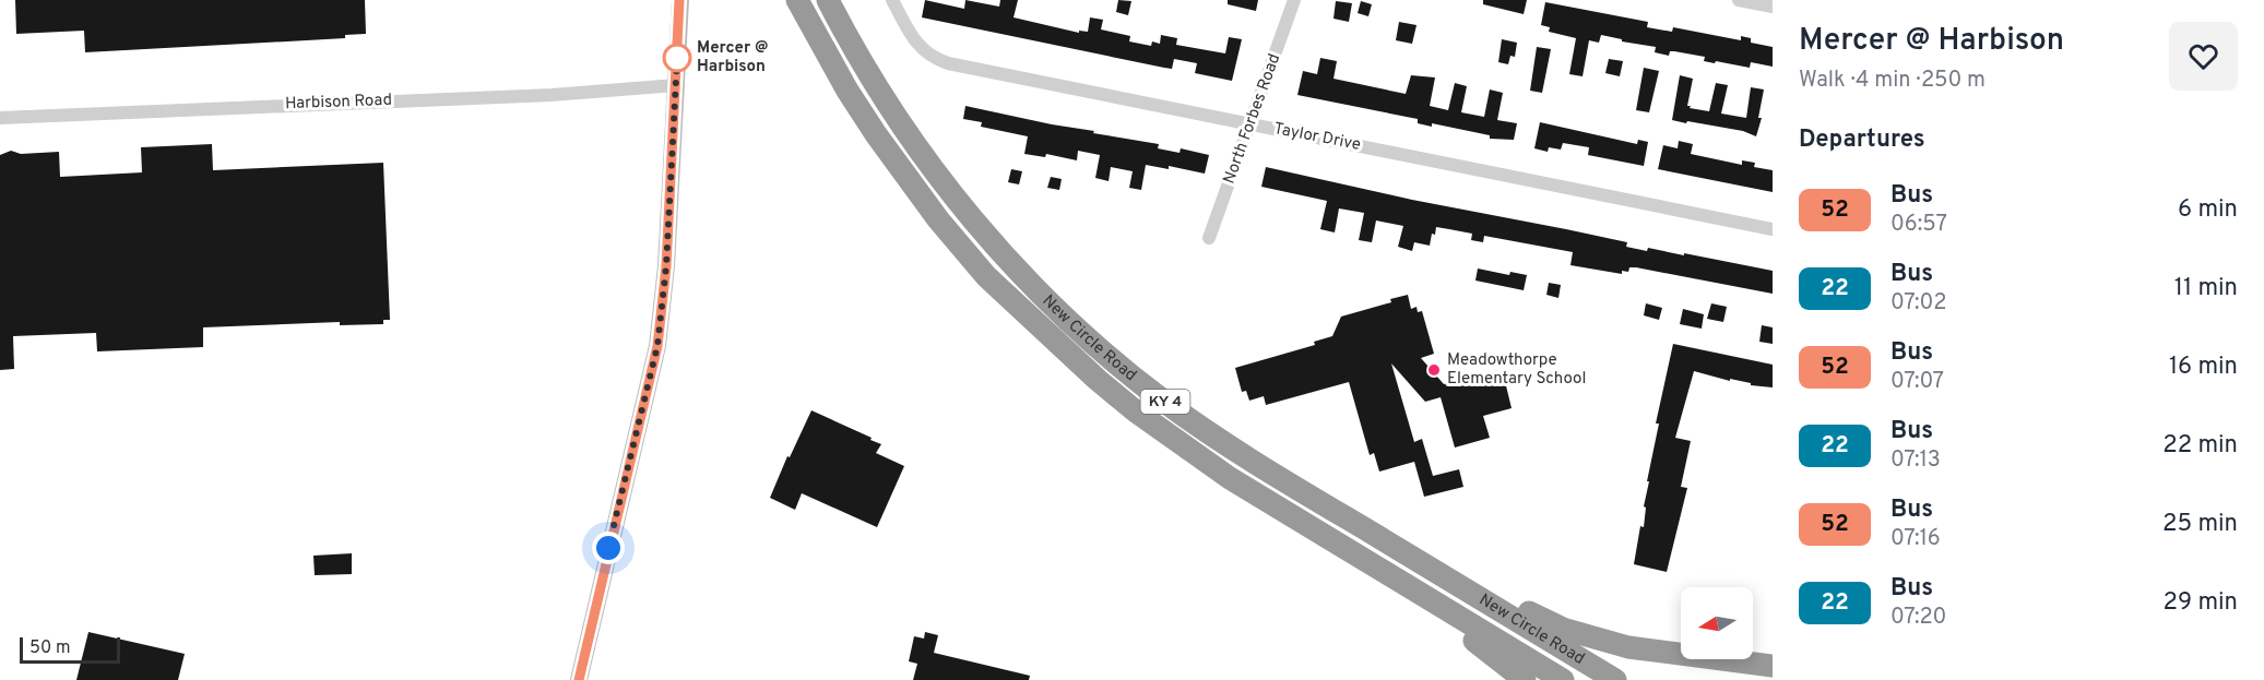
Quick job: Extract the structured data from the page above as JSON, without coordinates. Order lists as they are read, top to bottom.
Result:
{
  "streets": {
    "highway": ["New Circle Road", "KY 4"],
    "street": ["Harbison Road", "North Forbes Road", "Taylor Drive"]
  },
  "crossings": [
    ["North Forbes Road", "Taylor Drive"]
  ],
  "places": ["Mercer @ Harbison", "Meadowthorpe Elementary School"],
  "lines": ["bus line 52"],
  "scale_bar": "50 m",
  "north": "left",
  "page": {
    "heading": [
      ["Mercer @ Harbison", "Walk · 4 min · 250 m"],
      "Departures"
    ],
    "list": [
      {
        "mark": "52",
        "name": "Bus",
        "note": "06:57",
        "value": "6 min"
      },
      {
        "mark": "22",
        "name": "Bus",
        "note": "07:02",
        "value": "11 min"
      },
      {
        "mark": "52",
        "name": "Bus",
        "note": "07:07",
        "value": "16 min"
      },
      {
        "mark": "22",
        "name": "Bus",
        "note": "07:13",
        "value": "22 min"
      },
      {
        "mark": "52",
        "name": "Bus",
        "note": "07:16",
        "value": "25 min"
      },
      {
        "mark": "22",
        "name": "Bus",
        "note": "07:20",
        "value": "29 min"
      }
    ],
    "scale": "50 m"
  }
}
